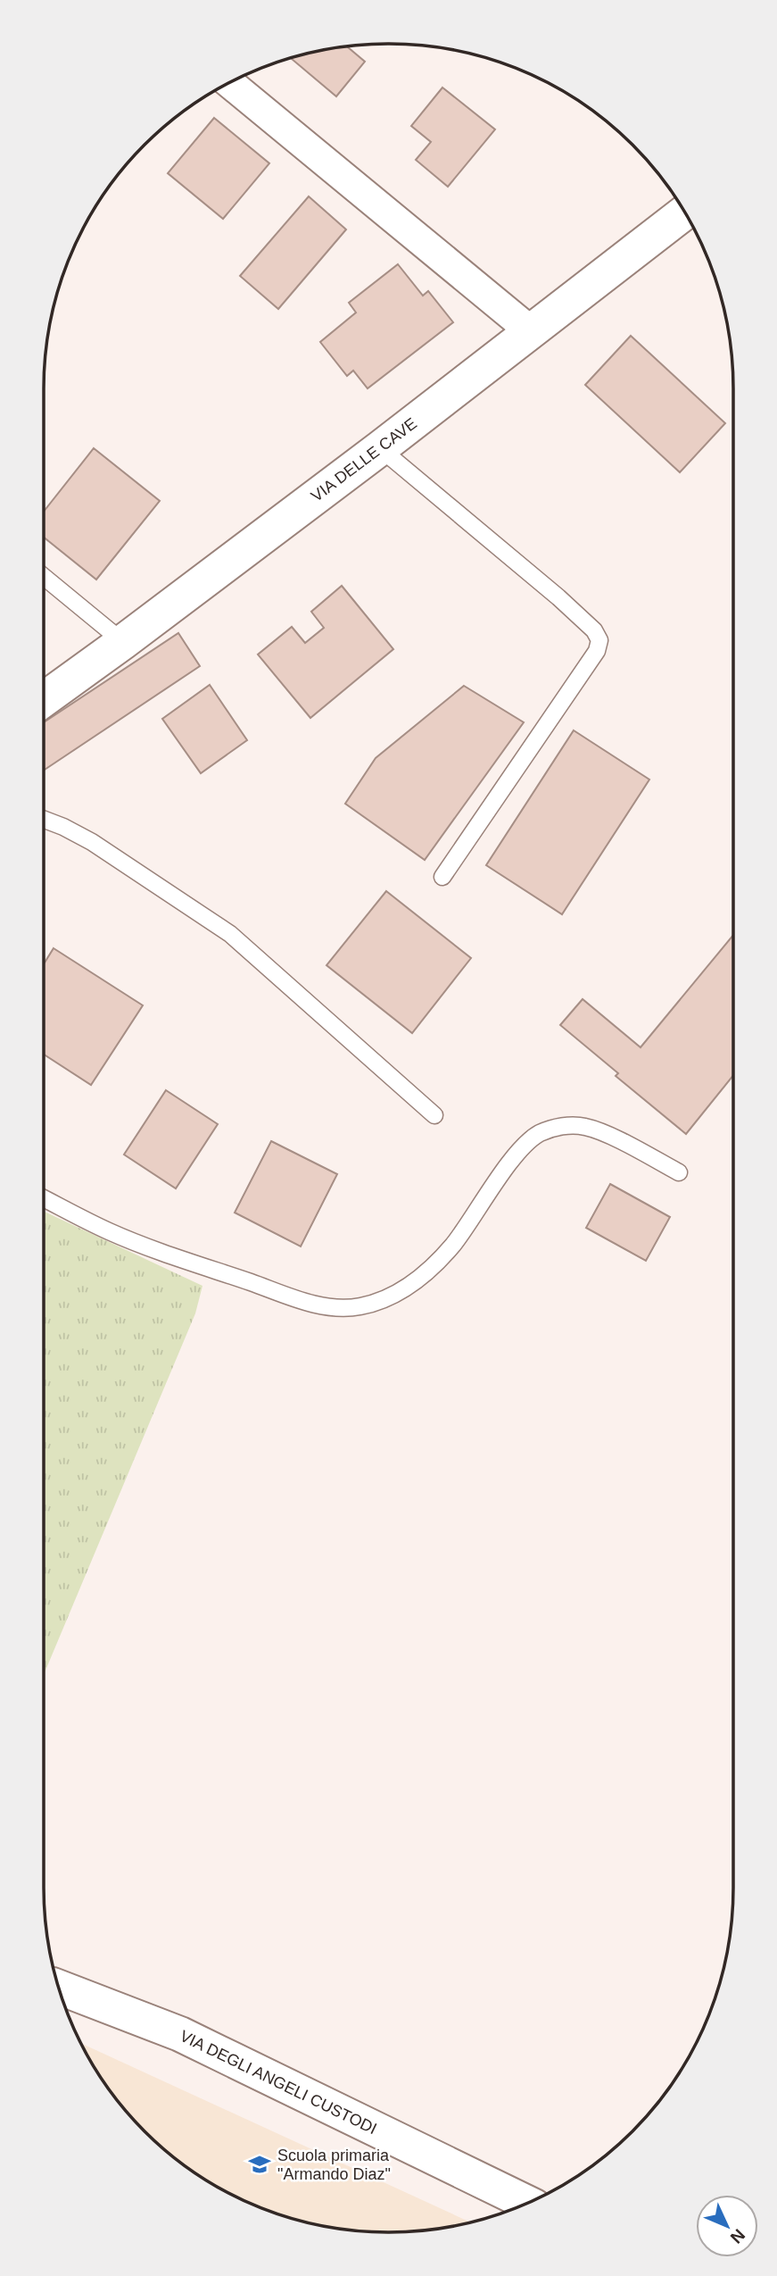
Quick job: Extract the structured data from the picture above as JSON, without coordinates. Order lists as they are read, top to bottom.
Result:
{
  "streets": {
    "street": ["VIA DELLE CAVE", "VIA DEGLI ANGELI CUSTODI"]
  },
  "places": {
    "school or university": ["Scuola primaria \"Armando Diaz\""]
  },
  "north": "bottom right"
}
